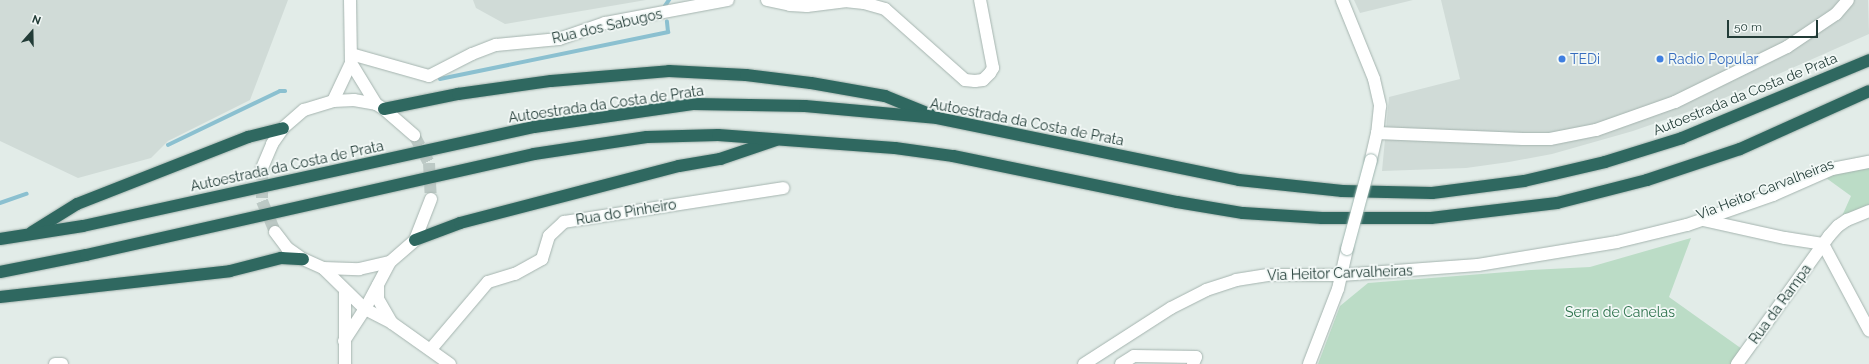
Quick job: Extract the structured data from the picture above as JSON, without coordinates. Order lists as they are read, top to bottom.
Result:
{
  "streets": {
    "highway": ["Autoestrada da Costa de Prata"],
    "main road": [
      "Rua dos Sabugos",
      "Via Heitor Carvalheiras",
      "Rua do Pinheiro",
      "Rua da Rampa"
    ]
  },
  "parks": ["Serra de Canelas"],
  "places": ["TEDi", "Radio Popular"],
  "scale_bar": "50 m",
  "north": "top"
}
